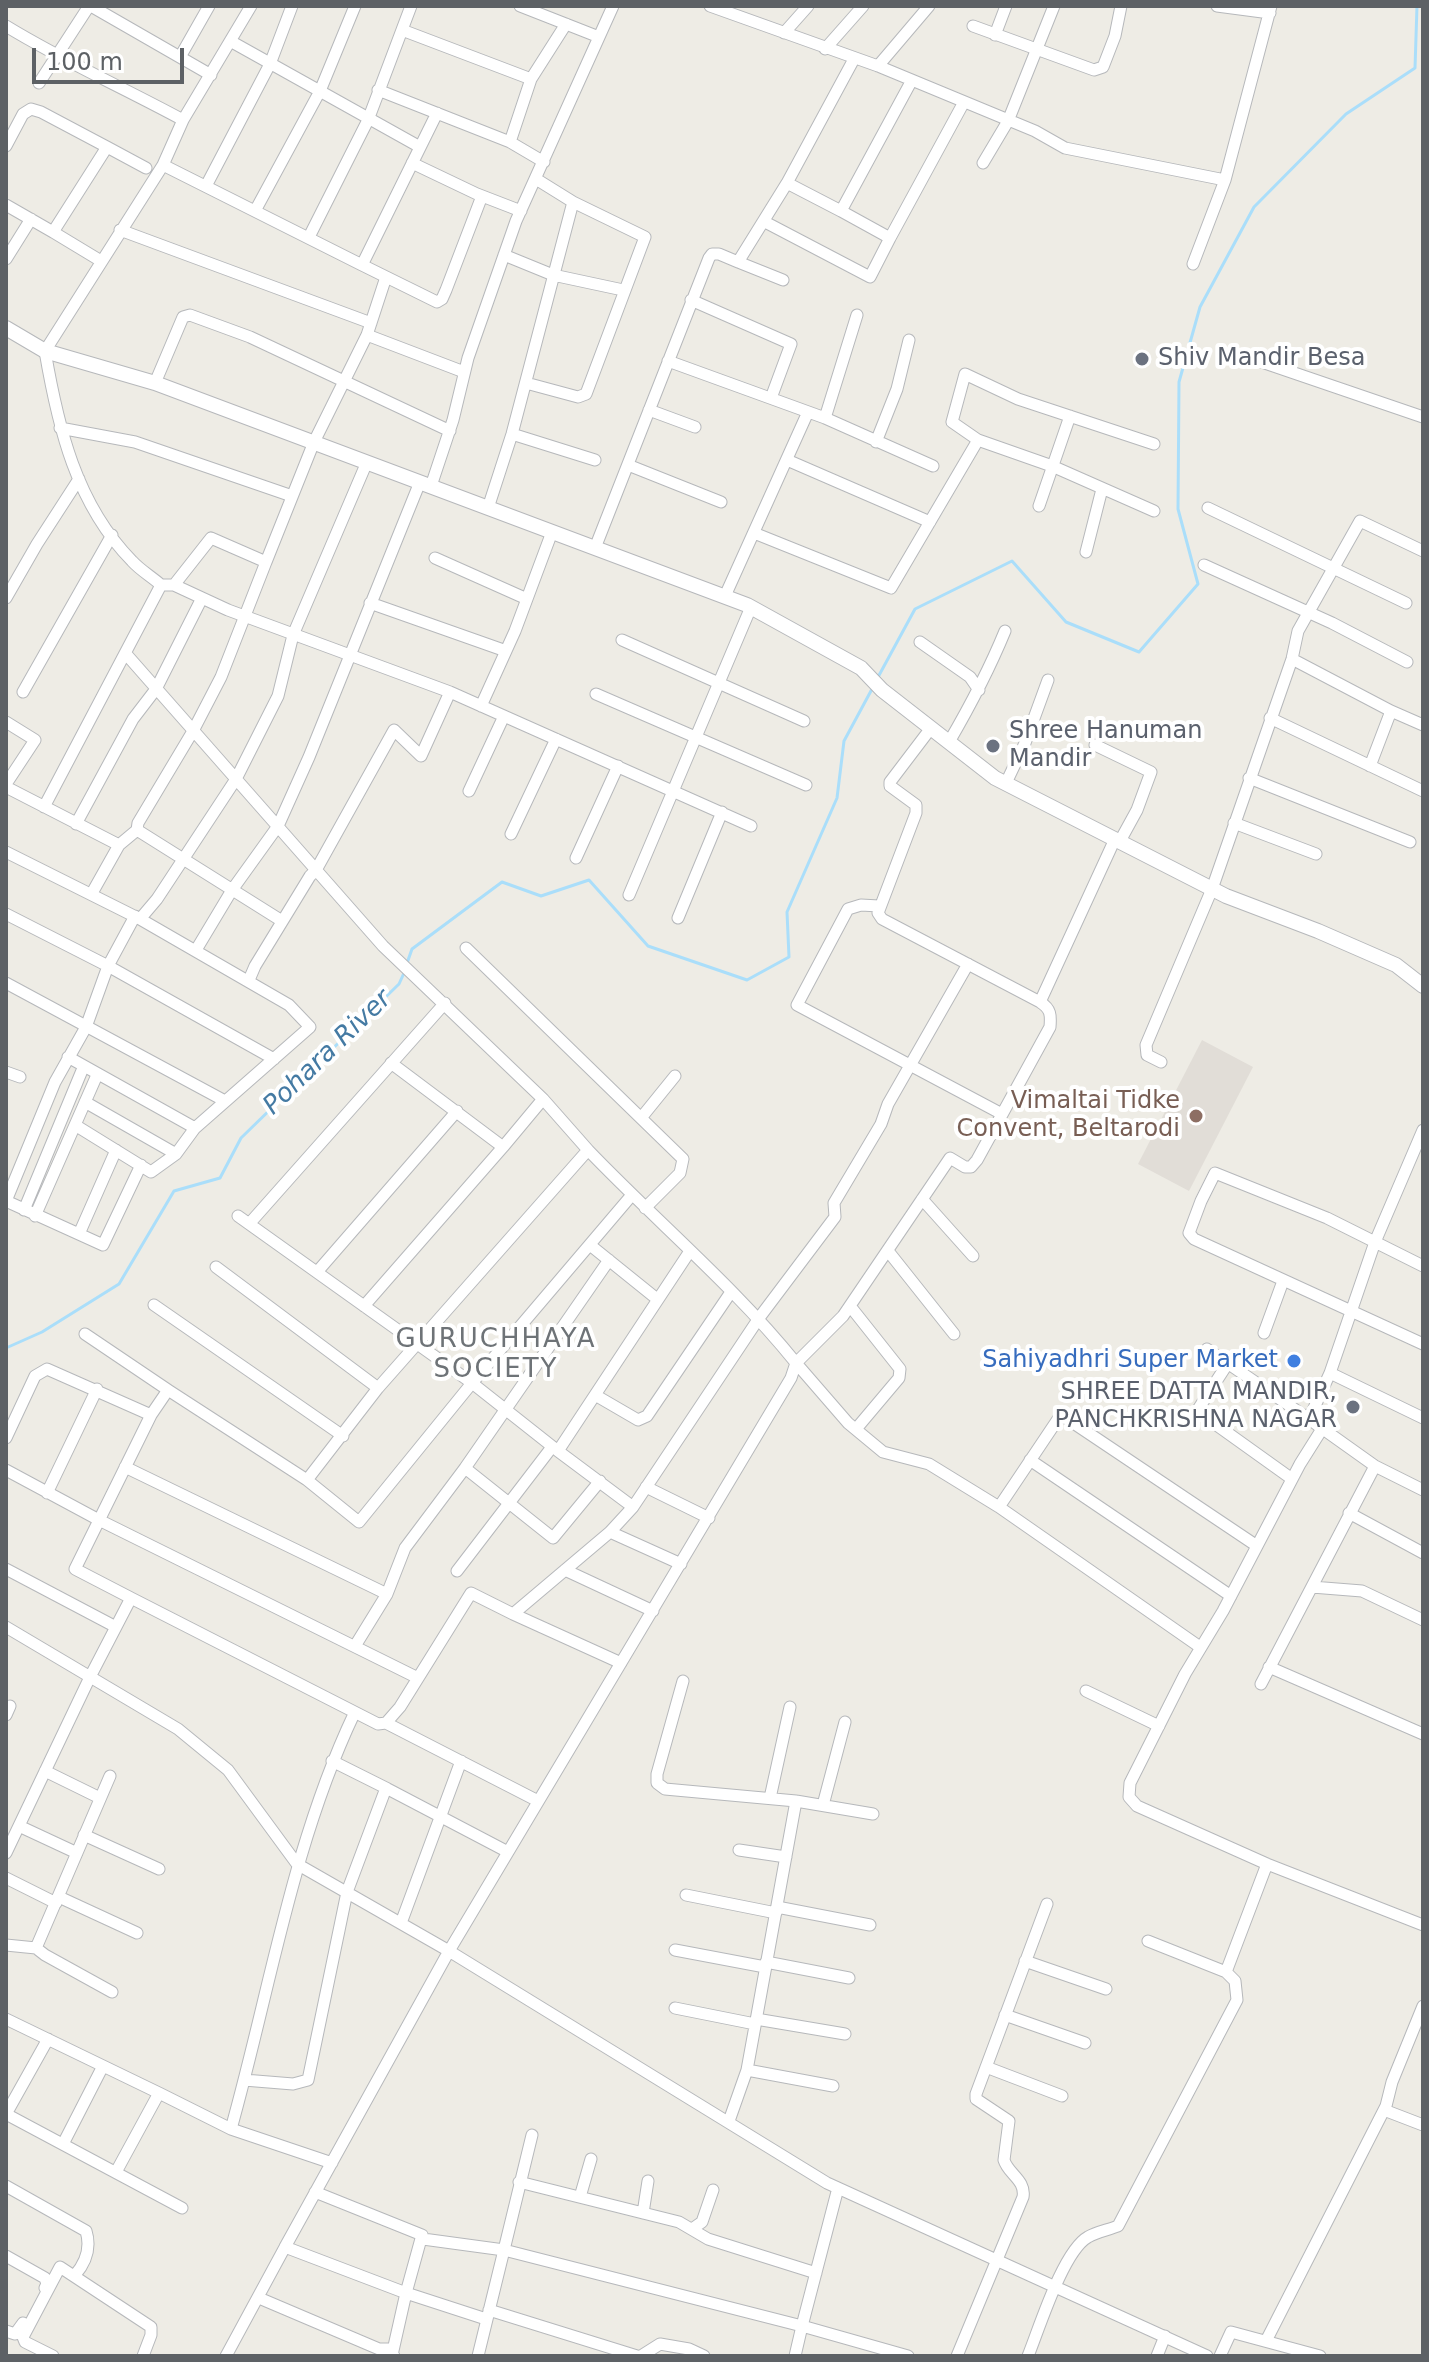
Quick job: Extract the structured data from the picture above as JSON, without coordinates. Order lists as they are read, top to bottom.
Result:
{
  "districts": ["GURUCHHAYA SOCIETY"],
  "water": ["Pohara River"],
  "places": [
    "Shiv Mandir Besa",
    "Shree Hanuman Mandir",
    "Vimaltai Tidke Convent, Beltarodi",
    "Sahiyadhri Super Market",
    "SHREE DATTA MANDIR, PANCHKRISHNA NAGAR"
  ],
  "scale_bar": "100 m"
}
